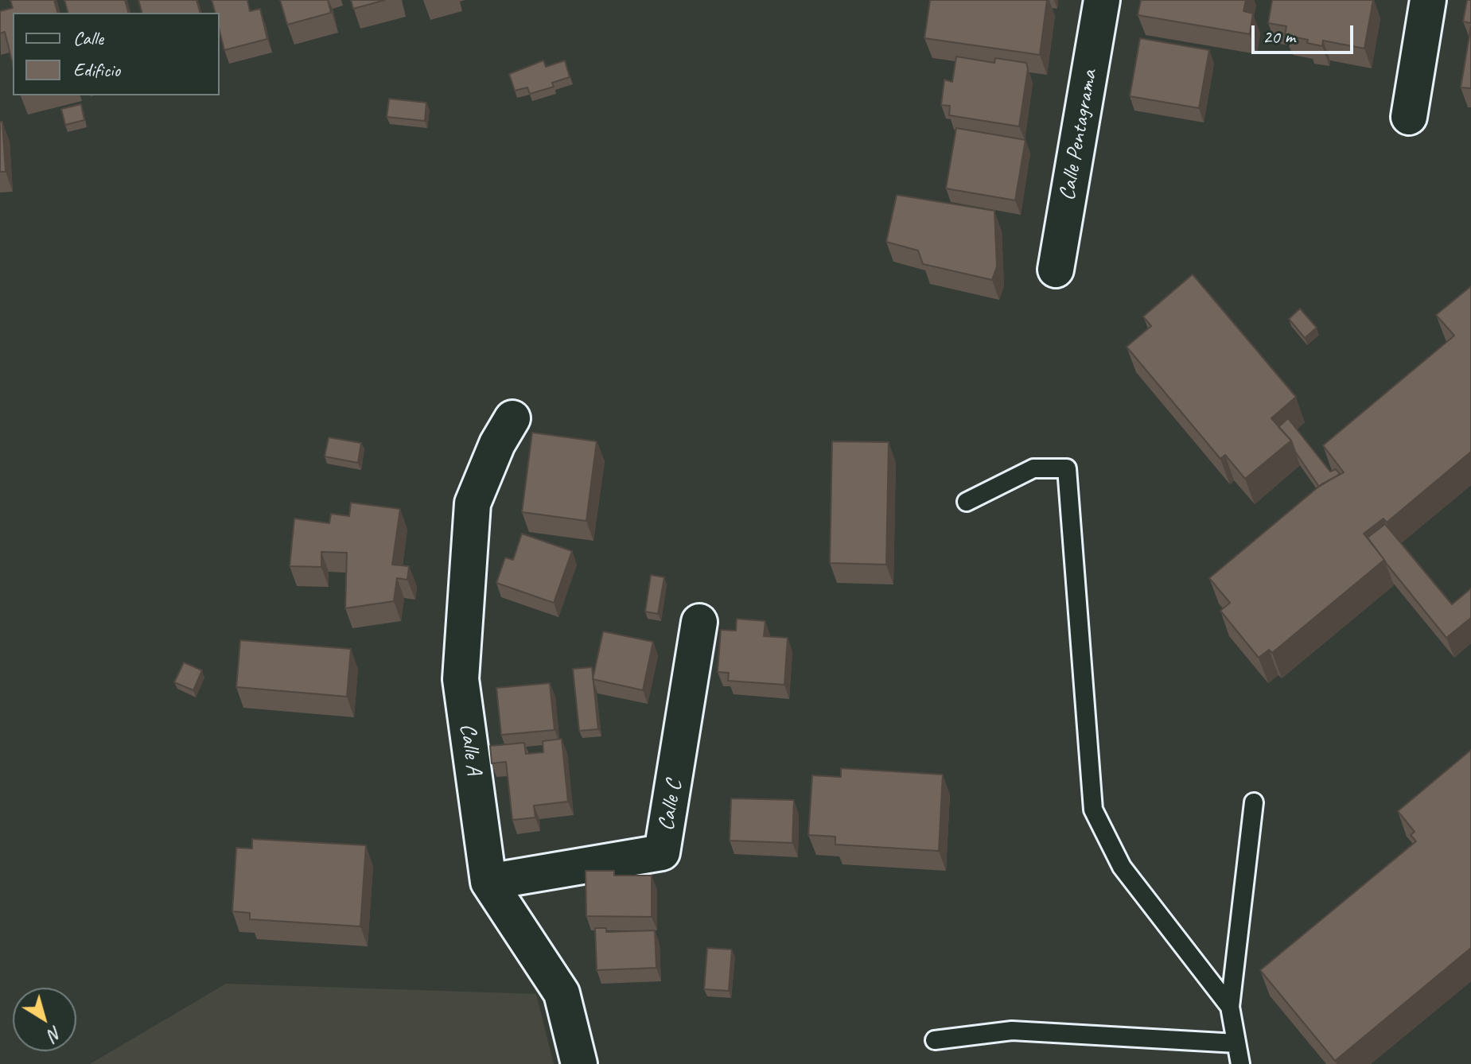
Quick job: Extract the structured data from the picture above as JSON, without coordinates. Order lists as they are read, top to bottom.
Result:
{
  "streets": {
    "street": ["Calle Pentagrama", "Calle A", "Calle C"]
  },
  "crossings": [
    ["Calle A", "Calle C"]
  ],
  "legend": ["Calle", "Edificio"],
  "scale_bar": "20 m",
  "north": "bottom right"
}
